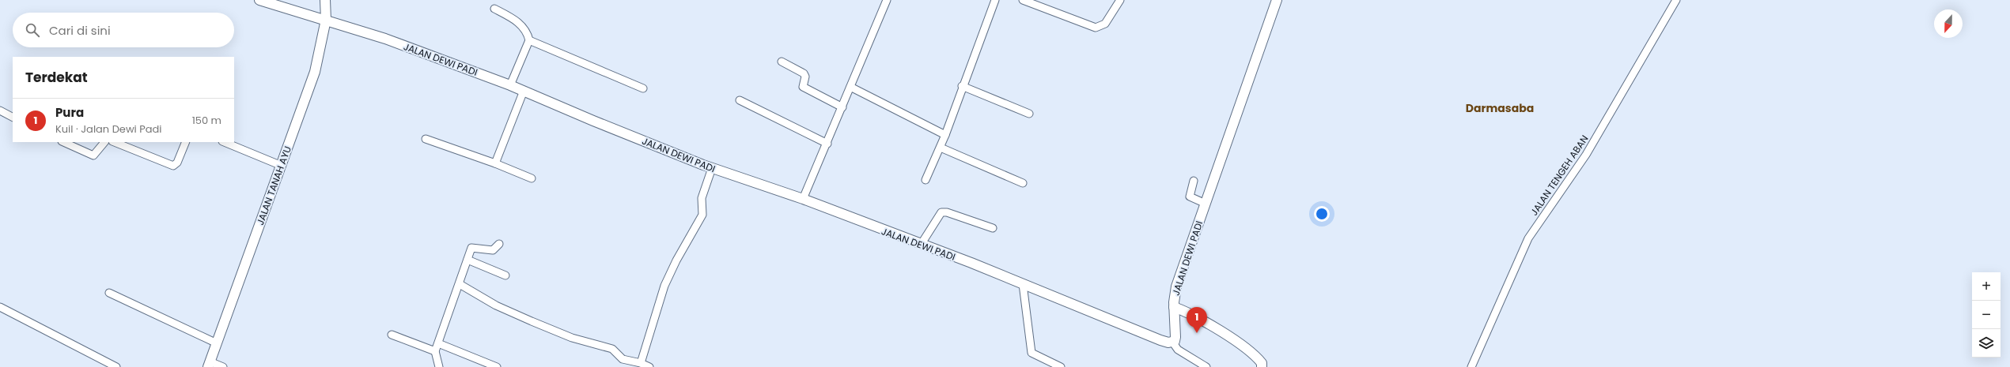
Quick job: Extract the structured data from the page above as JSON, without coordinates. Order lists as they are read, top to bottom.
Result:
{
  "streets": {
    "street": ["JALAN DEWI PADI", "JALAN TENGEH ABAN", "JALAN TANAH AYU"]
  },
  "crossings": [
    ["JALAN DEWI PADI", "JALAN TANAH AYU"]
  ],
  "districts": ["Darmasaba"],
  "north": "bottom",
  "page": {
    "search": "Cari di sini",
    "heading": "Terdekat",
    "list": [
      {
        "mark": "1",
        "name": "Pura",
        "note": "Kuil · Jalan Dewi Padi",
        "value": "150 m"
      }
    ],
    "map_buttons": ["+", "−"],
    "pins": "1"
  }
}
